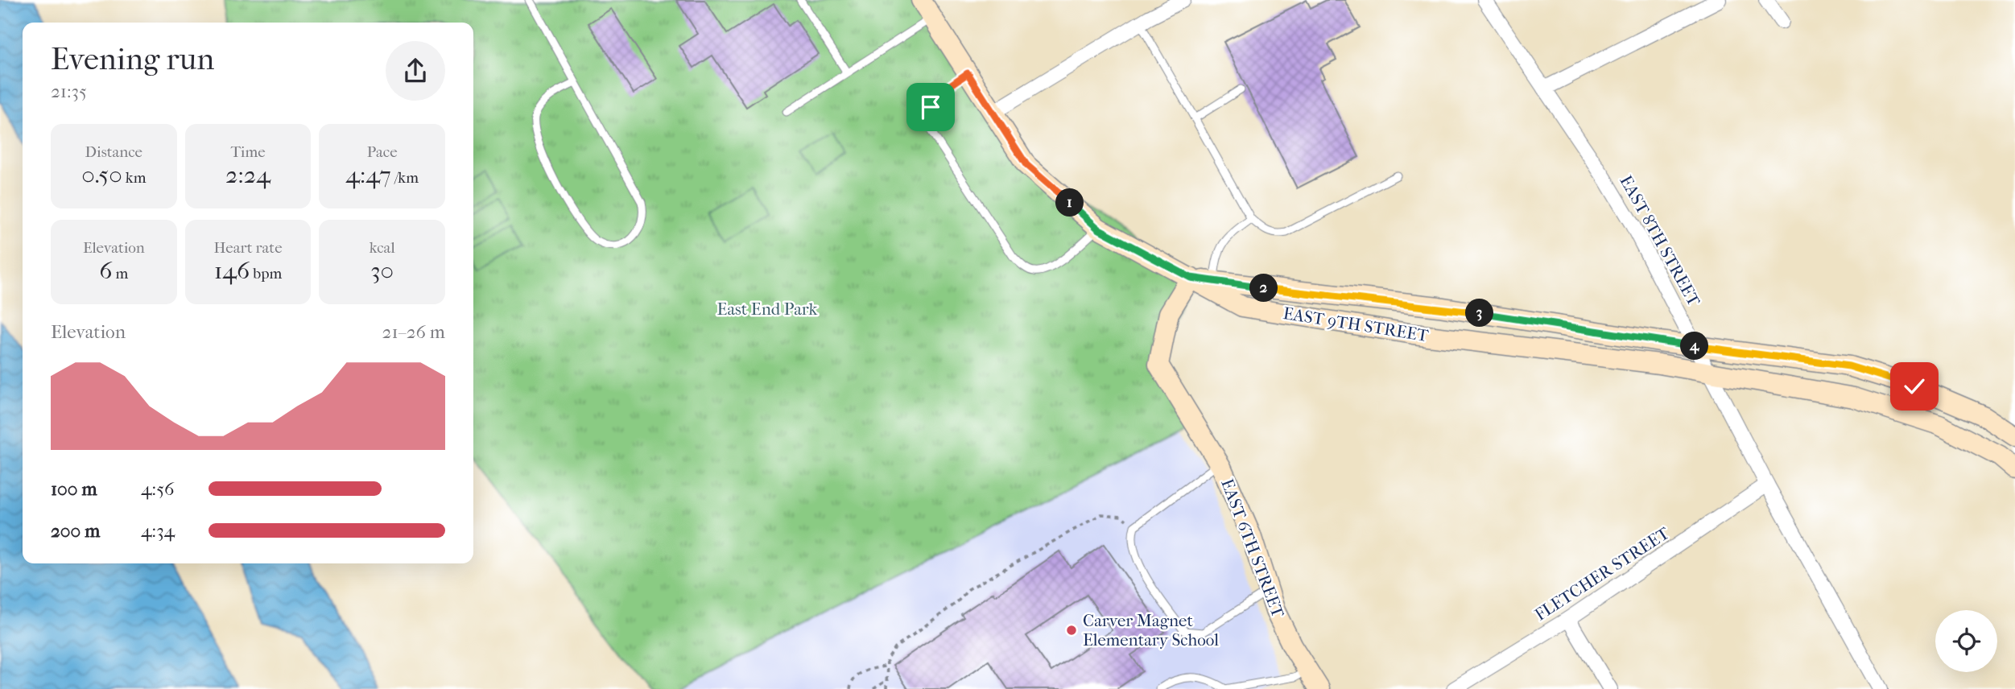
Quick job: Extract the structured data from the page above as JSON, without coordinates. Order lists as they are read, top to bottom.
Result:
{
  "streets": {
    "main road": ["EAST 9TH STREET", "EAST 6TH STREET"],
    "street": ["EAST 8TH STREET", "FLETCHER STREET"]
  },
  "crossings": [
    ["EAST 8TH STREET", "EAST 9TH STREET"],
    ["EAST 8TH STREET", "FLETCHER STREET"],
    ["EAST 9TH STREET", "EAST 6TH STREET"]
  ],
  "parks": ["East End Park"],
  "places": ["Carver Magnet Elementary School"],
  "page": {
    "heading": ["Evening run", "21:35"],
    "stats": [
      ["Distance", "0.50 km"],
      ["Time", "2:24"],
      ["Pace", "4:47 /km"],
      ["Elevation", "6 m"],
      ["Heart rate", "146 bpm"],
      ["kcal", "30"]
    ],
    "pins": [
      "1",
      "2",
      "3",
      "4"
    ],
    "chart": ["Elevation", "21–26 m"],
    "list": [
      {
        "name": "100 m",
        "note": "4:56"
      },
      {
        "name": "200 m",
        "note": "4:34"
      }
    ]
  }
}
